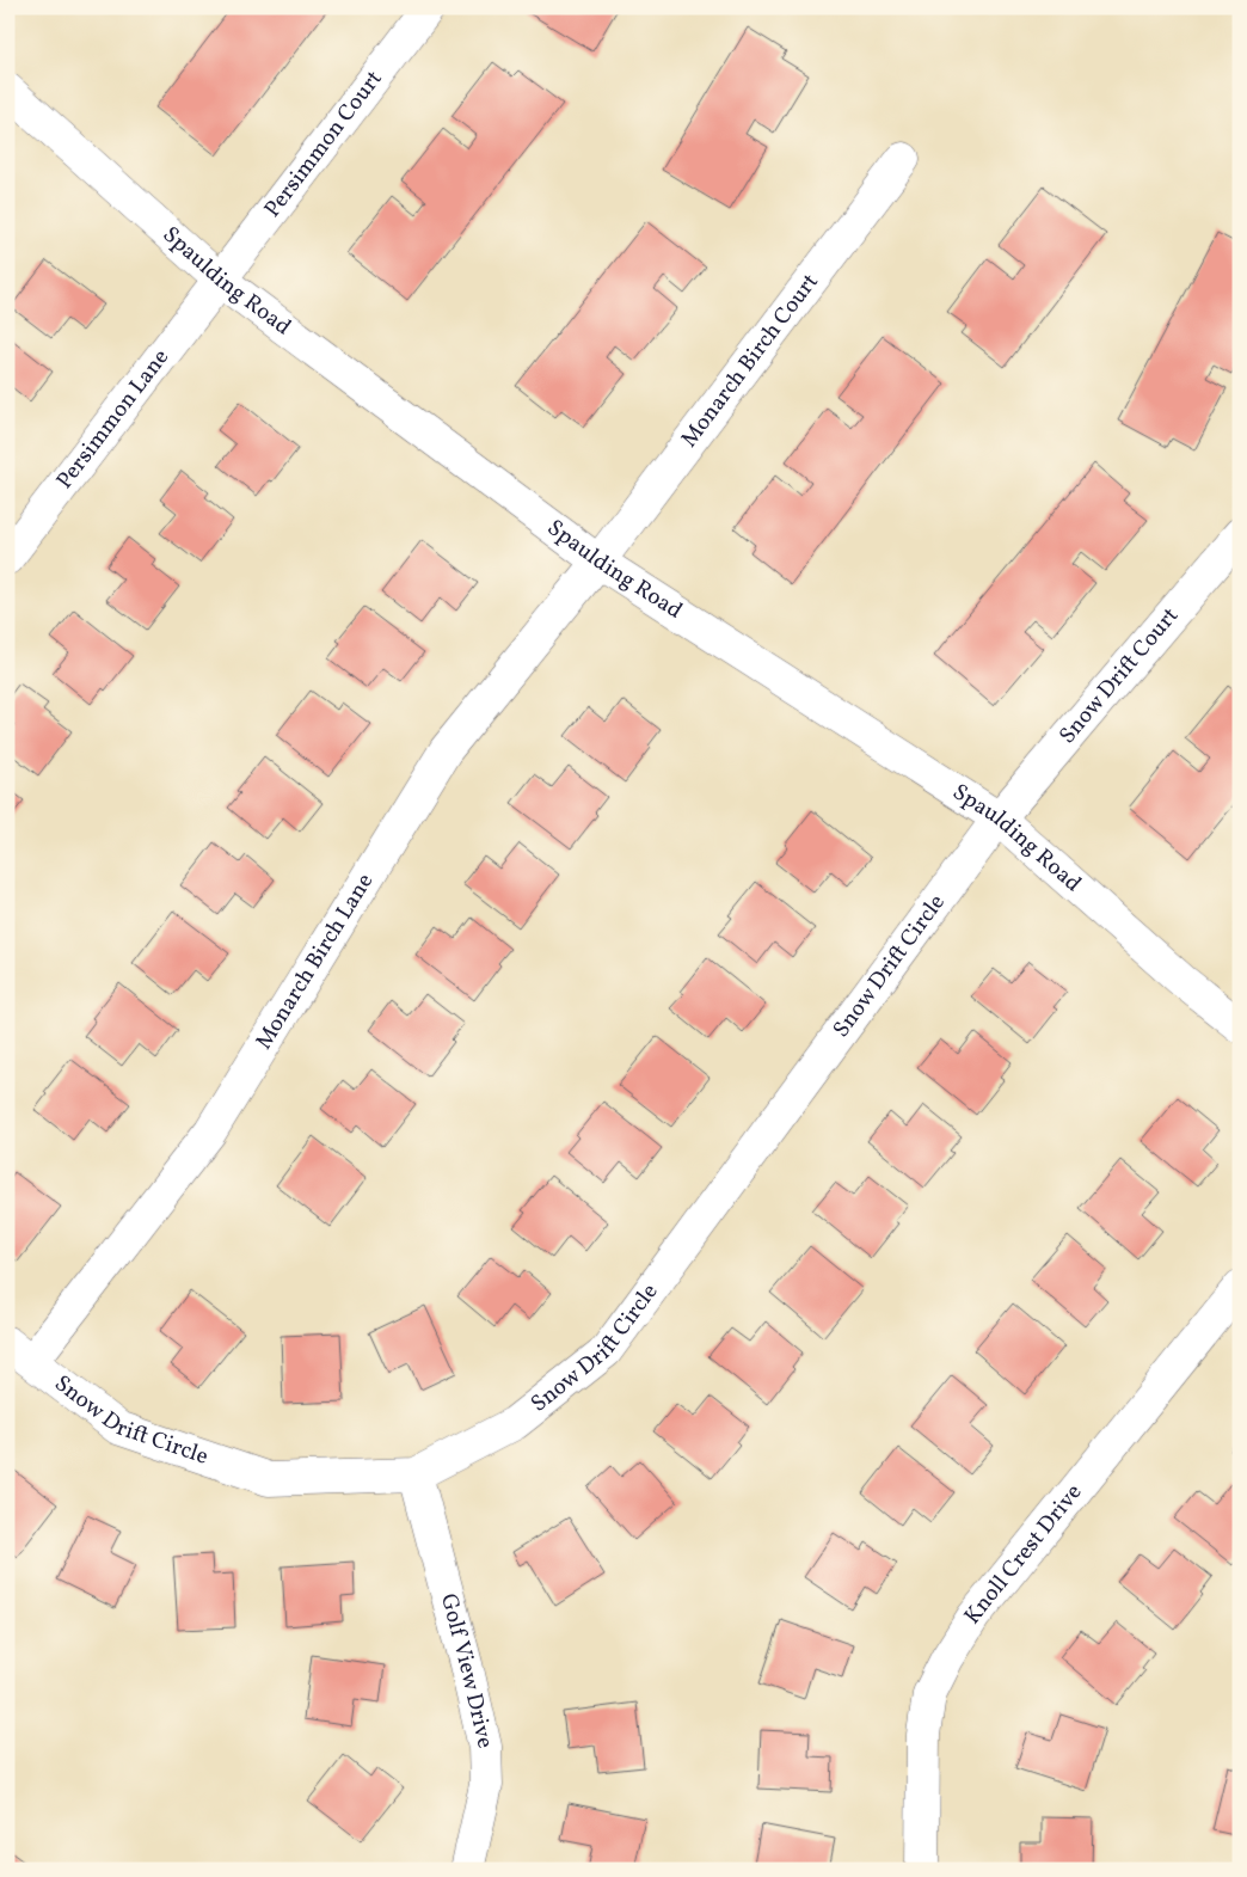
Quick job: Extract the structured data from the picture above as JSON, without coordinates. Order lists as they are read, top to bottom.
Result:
{
  "streets": {
    "street": [
      "Persimmon Court",
      "Spaulding Road",
      "Monarch Birch Court",
      "Persimmon Lane",
      "Snow Drift Court",
      "Monarch Birch Lane",
      "Snow Drift Circle",
      "Knoll Crest Drive",
      "Golf View Drive"
    ]
  },
  "crossings": [
    ["Persimmon Court", "Spaulding Road"],
    ["Persimmon Court", "Persimmon Lane"],
    ["Spaulding Road", "Monarch Birch Court"],
    ["Spaulding Road", "Persimmon Lane"],
    ["Spaulding Road", "Snow Drift Court"],
    ["Spaulding Road", "Monarch Birch Lane"],
    ["Spaulding Road", "Snow Drift Circle"],
    ["Monarch Birch Court", "Monarch Birch Lane"],
    ["Snow Drift Court", "Snow Drift Circle"],
    ["Monarch Birch Lane", "Snow Drift Circle"],
    ["Snow Drift Circle", "Golf View Drive"]
  ]
}
